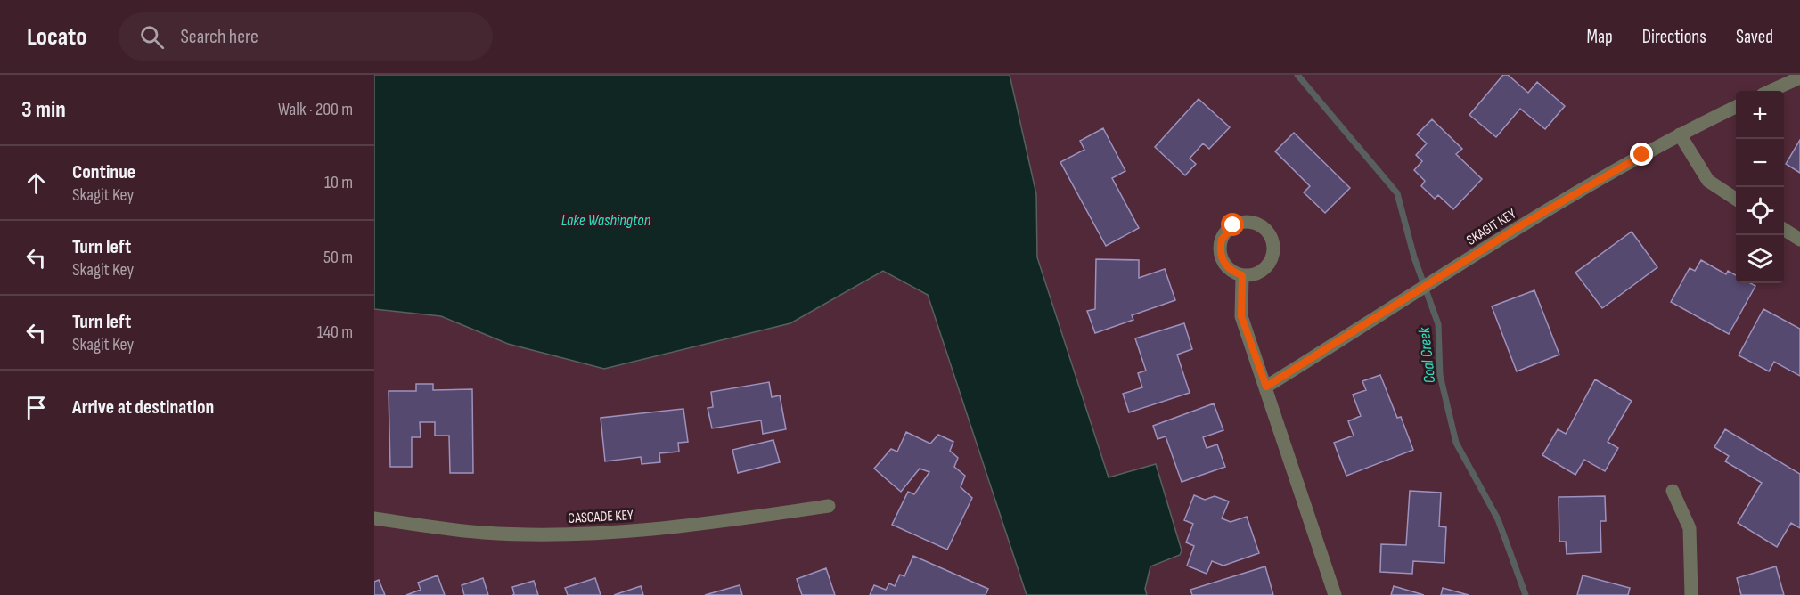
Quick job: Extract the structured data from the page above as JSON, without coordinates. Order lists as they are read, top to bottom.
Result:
{
  "streets": {
    "street": ["SKAGIT KEY", "CASCADE KEY"]
  },
  "water": ["Lake Washington", "Coal Creek"],
  "page": {
    "header": "Locato",
    "search": "Search here",
    "nav": ["Map", "Directions", "Saved"],
    "heading": ["3 min", "Walk · 200 m"],
    "map_buttons": ["+", "−"],
    "list": [
      ["Continue", "Skagit Key", "10 m"],
      ["Turn left", "Skagit Key", "50 m"],
      ["Turn left", "Skagit Key", "140 m"],
      "Arrive at destination"
    ]
  }
}
